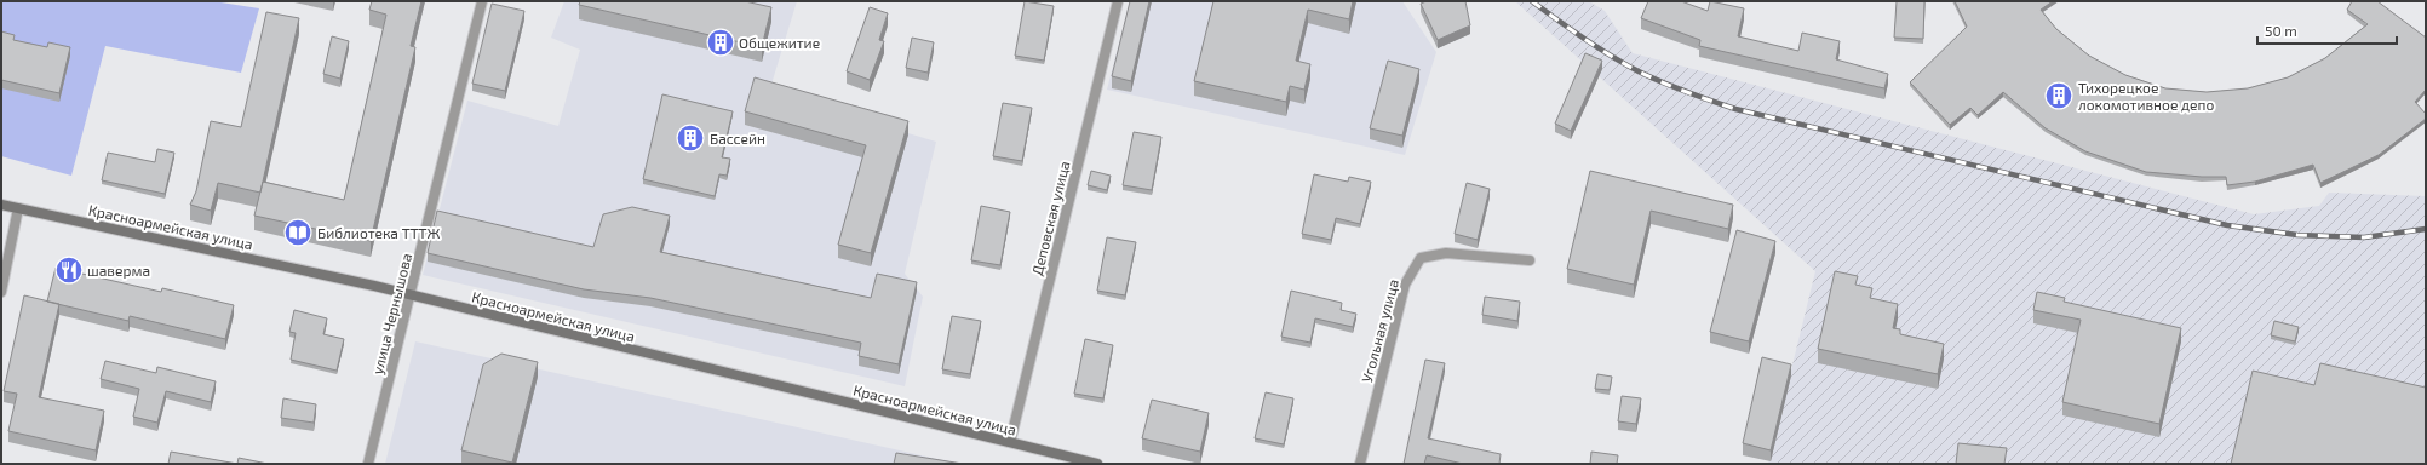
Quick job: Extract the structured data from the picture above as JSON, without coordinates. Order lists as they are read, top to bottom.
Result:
{
  "streets": {
    "street": [
      "Деповская улица",
      "Красноармейская улица",
      "улица Чернышова",
      "Угольная улица"
    ]
  },
  "crossings": [
    ["Деповская улица", "Красноармейская улица"],
    ["Красноармейская улица", "улица Чернышова"]
  ],
  "places": {
    "building": ["Общежитие", "Тихорецкое локомотивное депо", "Бассейн"],
    "library": ["Библиотека ТТТЖ"],
    "restaurant": ["шаверма"]
  },
  "scale_bar": "50 m"
}
